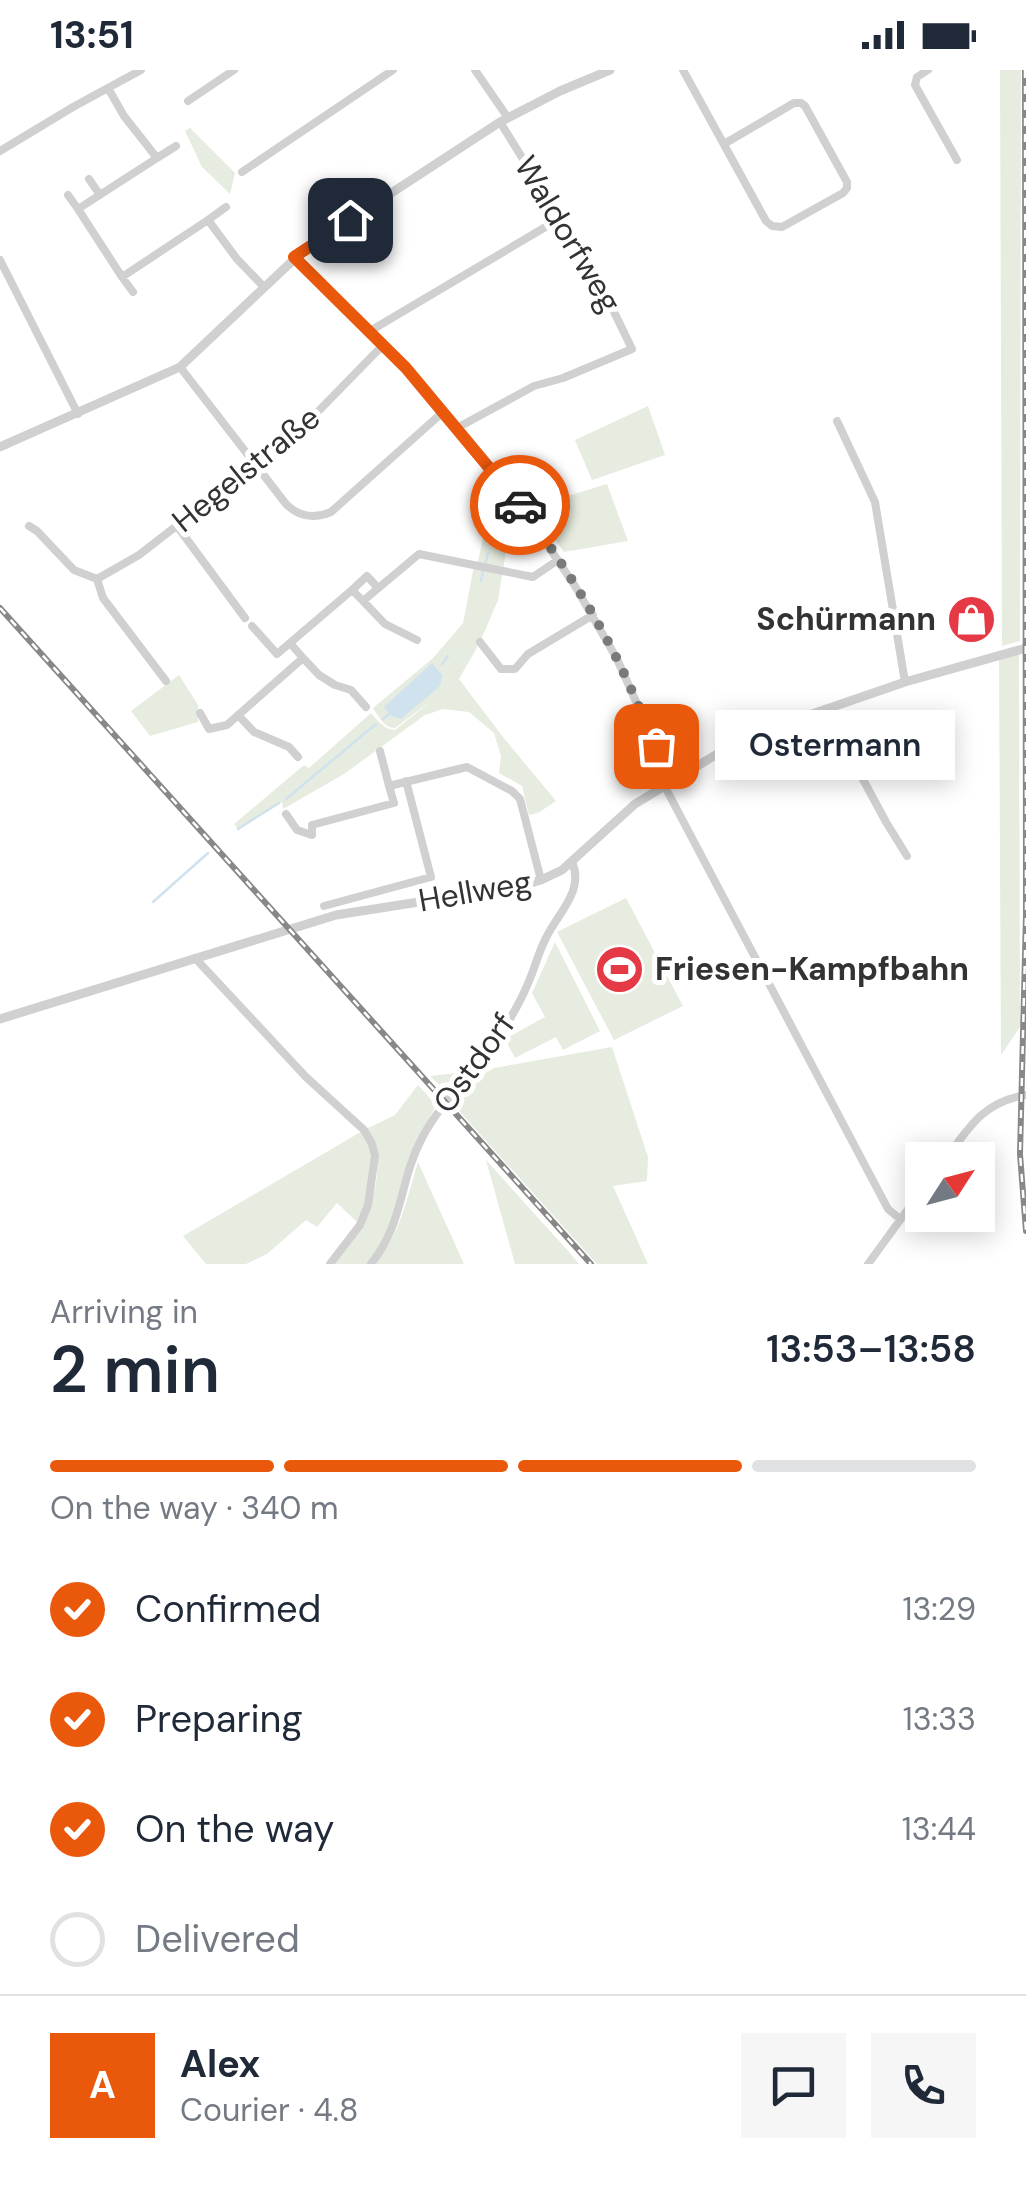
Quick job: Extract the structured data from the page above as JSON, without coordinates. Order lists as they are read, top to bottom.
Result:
{
  "streets": {
    "street": [
      "Waldorfweg",
      "Hegelstraße",
      "Hellweg",
      "Ostdorf"
    ]
  },
  "crossings": [
    ["Hellweg", "Ostdorf"]
  ],
  "places": {
    "shop": ["Schürmann"],
    "other": ["Ostermann"],
    "sports": ["Friesen-Kampfbahn"]
  },
  "north": "top right",
  "page": {
    "status": "13:51",
    "bubble": "Ostermann",
    "heading": ["2 min", "Arriving in", "13:53–13:58"],
    "panel": ["Alex", "Courier · 4.8"],
    "bar": "On the way · 340 m",
    "list": [
      ["Confirmed", "13:29"],
      ["Preparing", "13:33"],
      ["On the way", "13:44"],
      "Delivered"
    ],
    "round": "A"
  }
}
